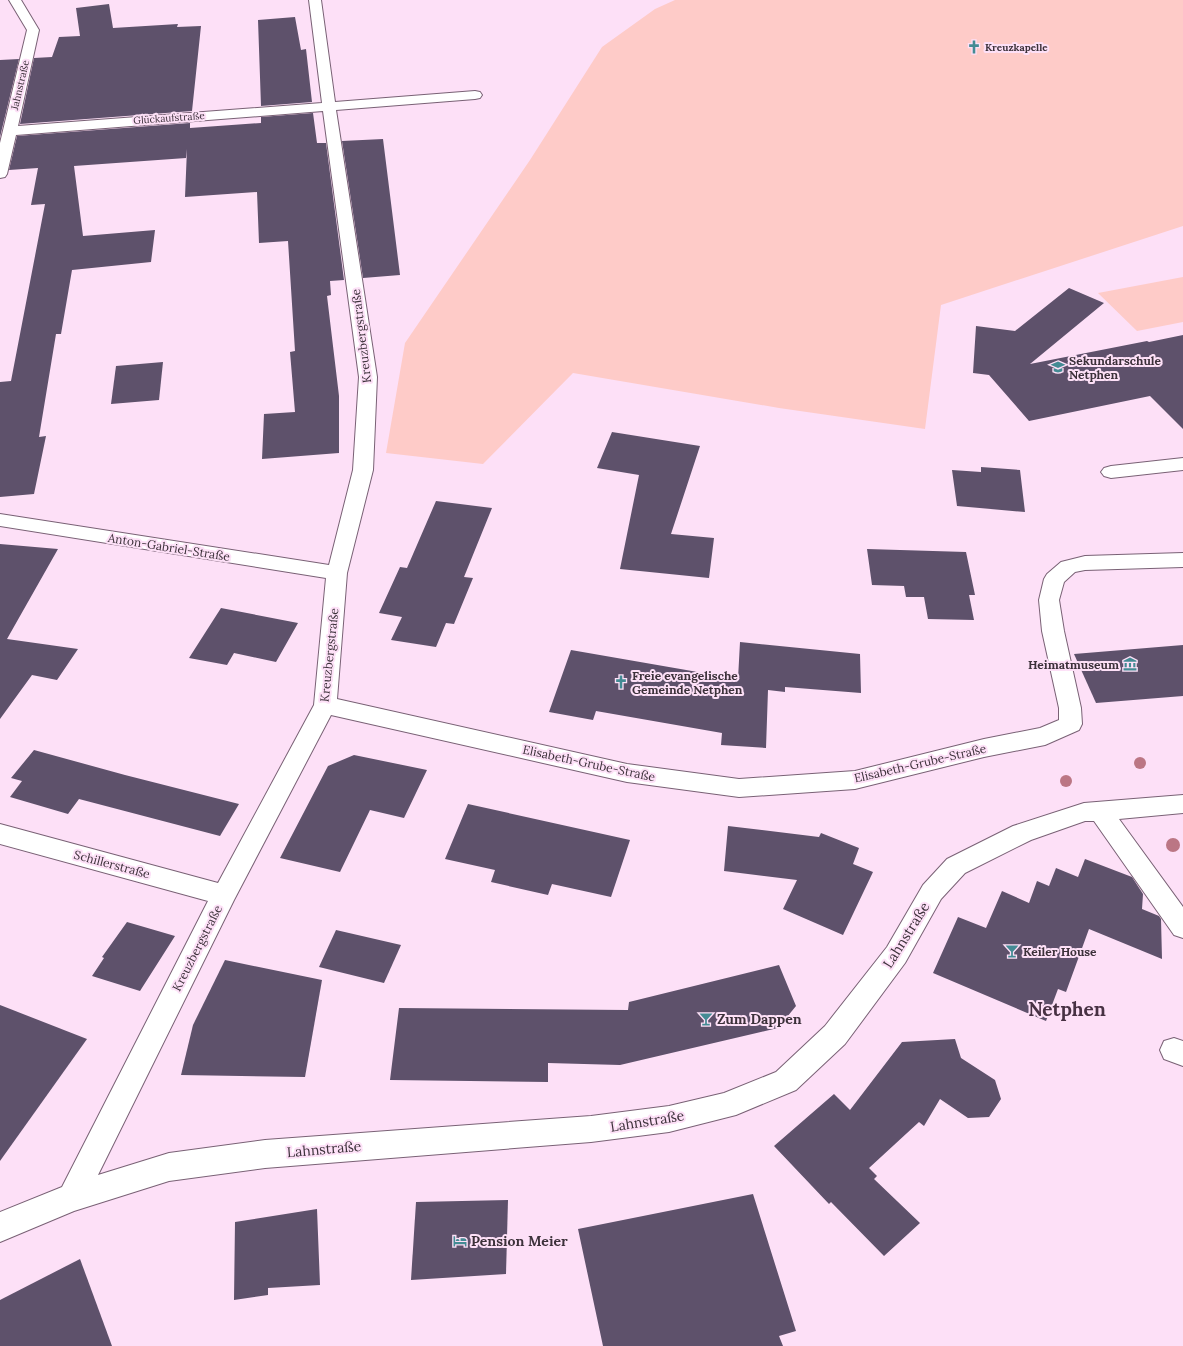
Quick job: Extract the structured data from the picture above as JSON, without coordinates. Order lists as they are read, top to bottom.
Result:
{
  "streets": {
    "street": [
      "Jahnstraße",
      "Glückaufstraße",
      "Kreuzbergstraße",
      "Anton-Gabriel-Straße",
      "Elisabeth-Grube-Straße",
      "Schillerstraße",
      "Lahnstraße"
    ]
  },
  "crossings": [
    ["Jahnstraße", "Glückaufstraße"],
    ["Glückaufstraße", "Kreuzbergstraße"],
    ["Kreuzbergstraße", "Anton-Gabriel-Straße"],
    ["Kreuzbergstraße", "Elisabeth-Grube-Straße"],
    ["Kreuzbergstraße", "Schillerstraße"],
    ["Kreuzbergstraße", "Lahnstraße"]
  ],
  "districts": ["Netphen"],
  "places": {
    "church": ["Kreuzkapelle", "Freie evangelische Gemeinde Netphen"],
    "school or university": ["Sekundarschule Netphen"],
    "museum": ["Heimatmuseum"],
    "bar": ["Keiler House", "Zum Dappen"],
    "hotel": ["Pension Meier"]
  }
}
